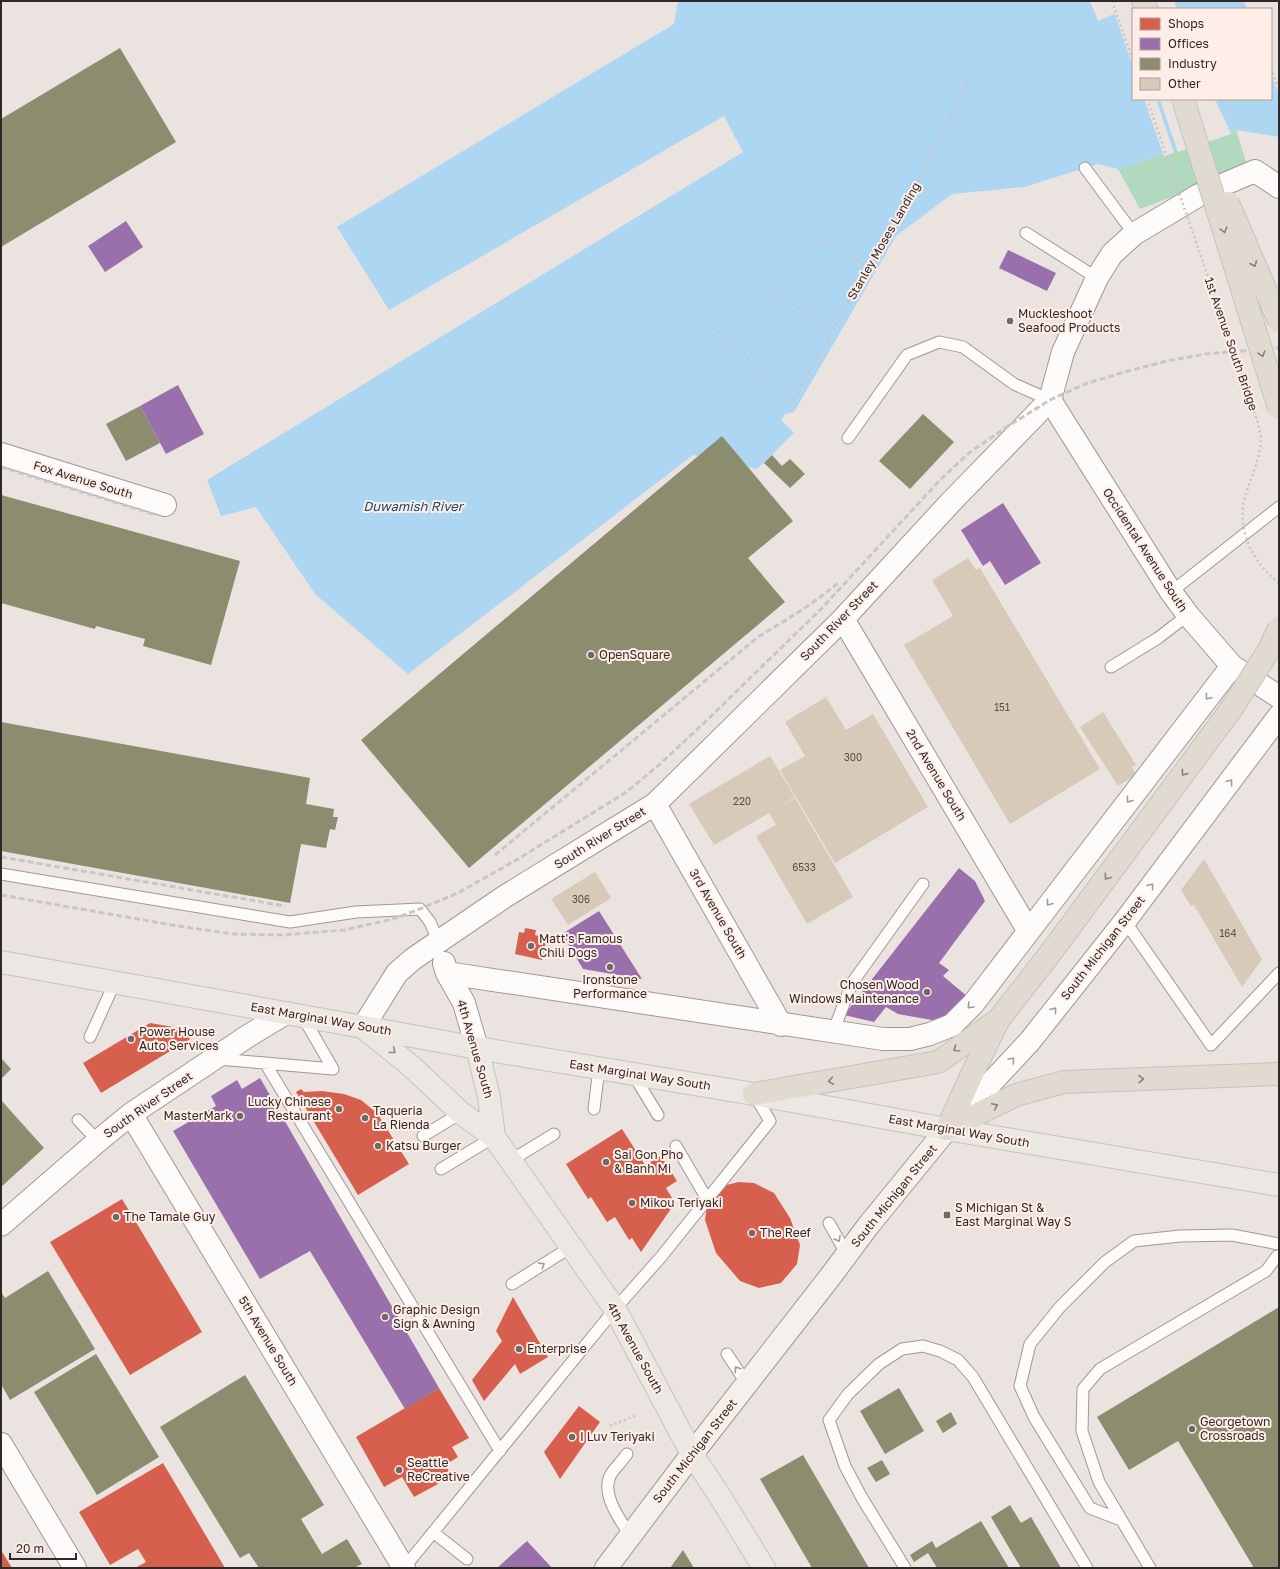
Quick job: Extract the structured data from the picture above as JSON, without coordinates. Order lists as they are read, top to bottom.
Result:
{
  "streets": {
    "main road": ["South Michigan Street", "East Marginal Way South", "4th Avenue South"],
    "street": [
      "Fox Avenue South",
      "Occidental Avenue South",
      "South River Street",
      "2nd Avenue South",
      "3rd Avenue South",
      "5th Avenue South"
    ],
    "path": ["Stanley Moses Landing", "1st Avenue South Bridge"]
  },
  "crossings": [
    ["Occidental Avenue South", "South River Street"],
    ["South River Street", "2nd Avenue South"],
    ["South River Street", "3rd Avenue South"],
    ["South River Street", "East Marginal Way South"],
    ["South River Street", "4th Avenue South"],
    ["South River Street", "5th Avenue South"],
    ["South Michigan Street", "East Marginal Way South"],
    ["South Michigan Street", "4th Avenue South"],
    ["East Marginal Way South", "4th Avenue South"]
  ],
  "water": ["Duwamish River"],
  "places": {
    "other": [
      "Muckleshoot Seafood Products",
      "OpenSquare",
      "Matt's Famous Chili Dogs",
      "Ironstone Performance",
      "Chosen Wood Windows Maintenance",
      "Power House Auto Services",
      "Lucky Chinese Restaurant",
      "MasterMark",
      "Taqueria La Rienda",
      "Katsu Burger",
      "Sai Gon Pho & Banh Mi",
      "Mikou Teriyaki",
      "The Tamale Guy",
      "The Reef",
      "Graphic Design Sign & Awning",
      "Enterprise",
      "Georgetown Crossroads",
      "I Luv Teriyaki",
      "Seattle ReCreative"
    ],
    "transit": ["S Michigan St & East Marginal Way S"]
  },
  "house_numbers": [
    "151",
    "300",
    "220",
    "6533",
    "306",
    "164"
  ],
  "legend": [
    "Shops",
    "Offices",
    "Industry",
    "Other"
  ],
  "scale_bar": "20 m"
}
